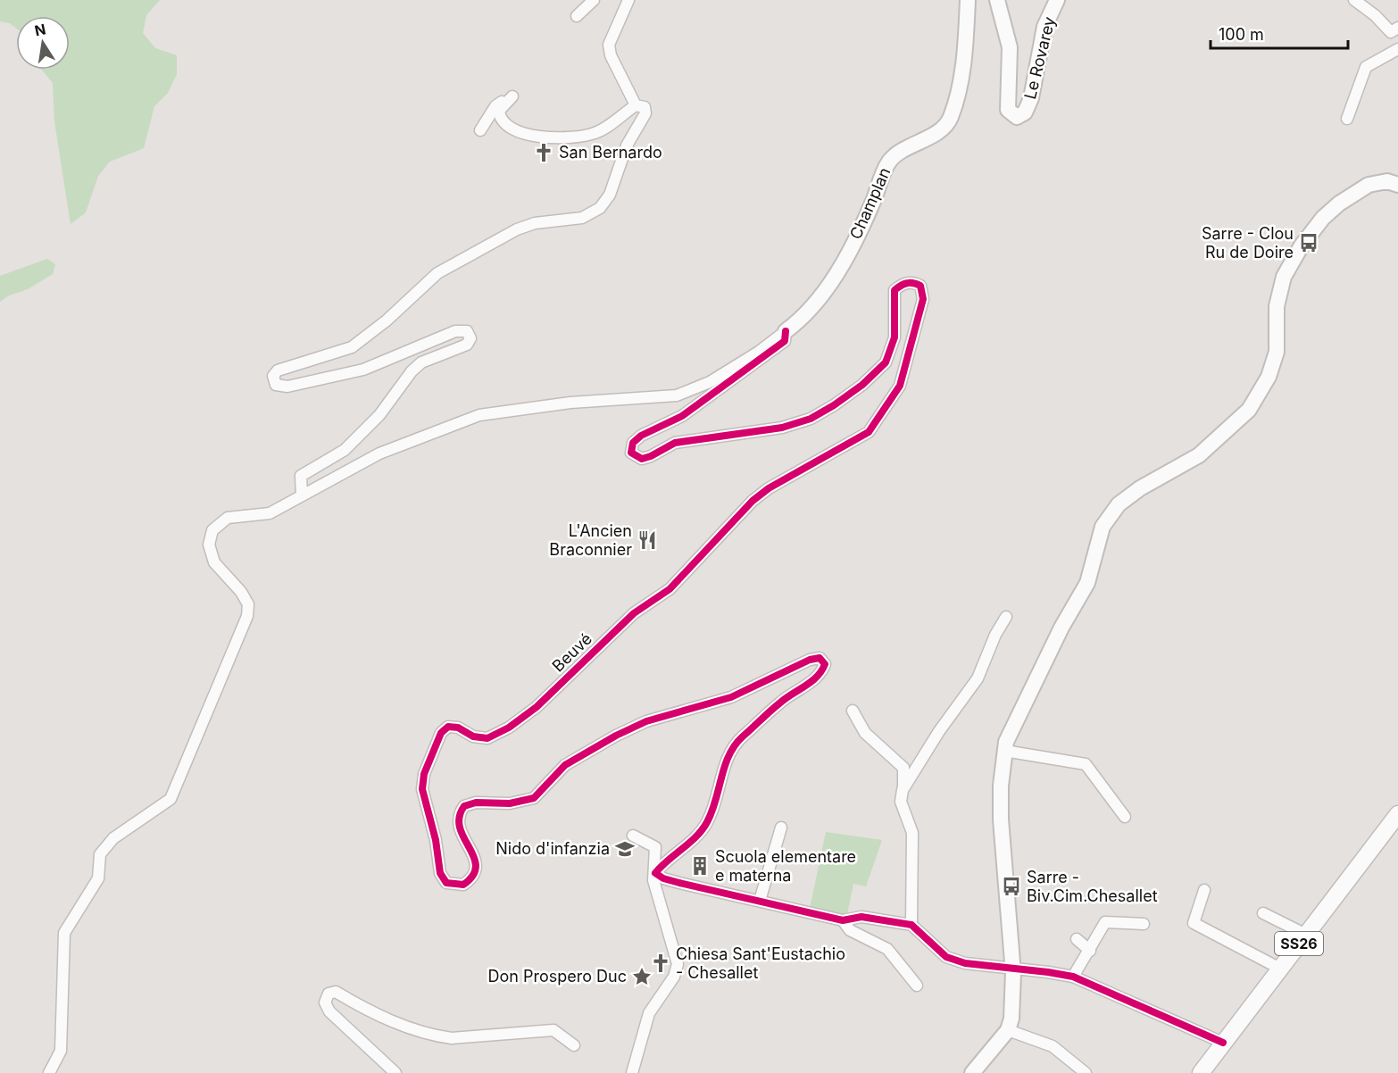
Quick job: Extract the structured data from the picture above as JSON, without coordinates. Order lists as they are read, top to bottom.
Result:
{
  "streets": {
    "main road": ["SS26"],
    "street": ["Le Rovarey", "Champlan", "Beuvé"]
  },
  "crossings": [
    ["Champlan", "Beuvé"]
  ],
  "places": {
    "church": ["San Bernardo", "Chiesa Sant'Eustachio - Chesallet"],
    "bus stop": ["Sarre - Clou Ru de Doire", "Sarre - Biv.Cim.Chesallet"],
    "restaurant": ["L'Ancien Braconnier"],
    "school or university": ["Nido d'infanzia"],
    "building": ["Scuola elementare e materna"],
    "place": ["Don Prospero Duc"]
  },
  "scale_bar": "100 m",
  "north": "top"
}
